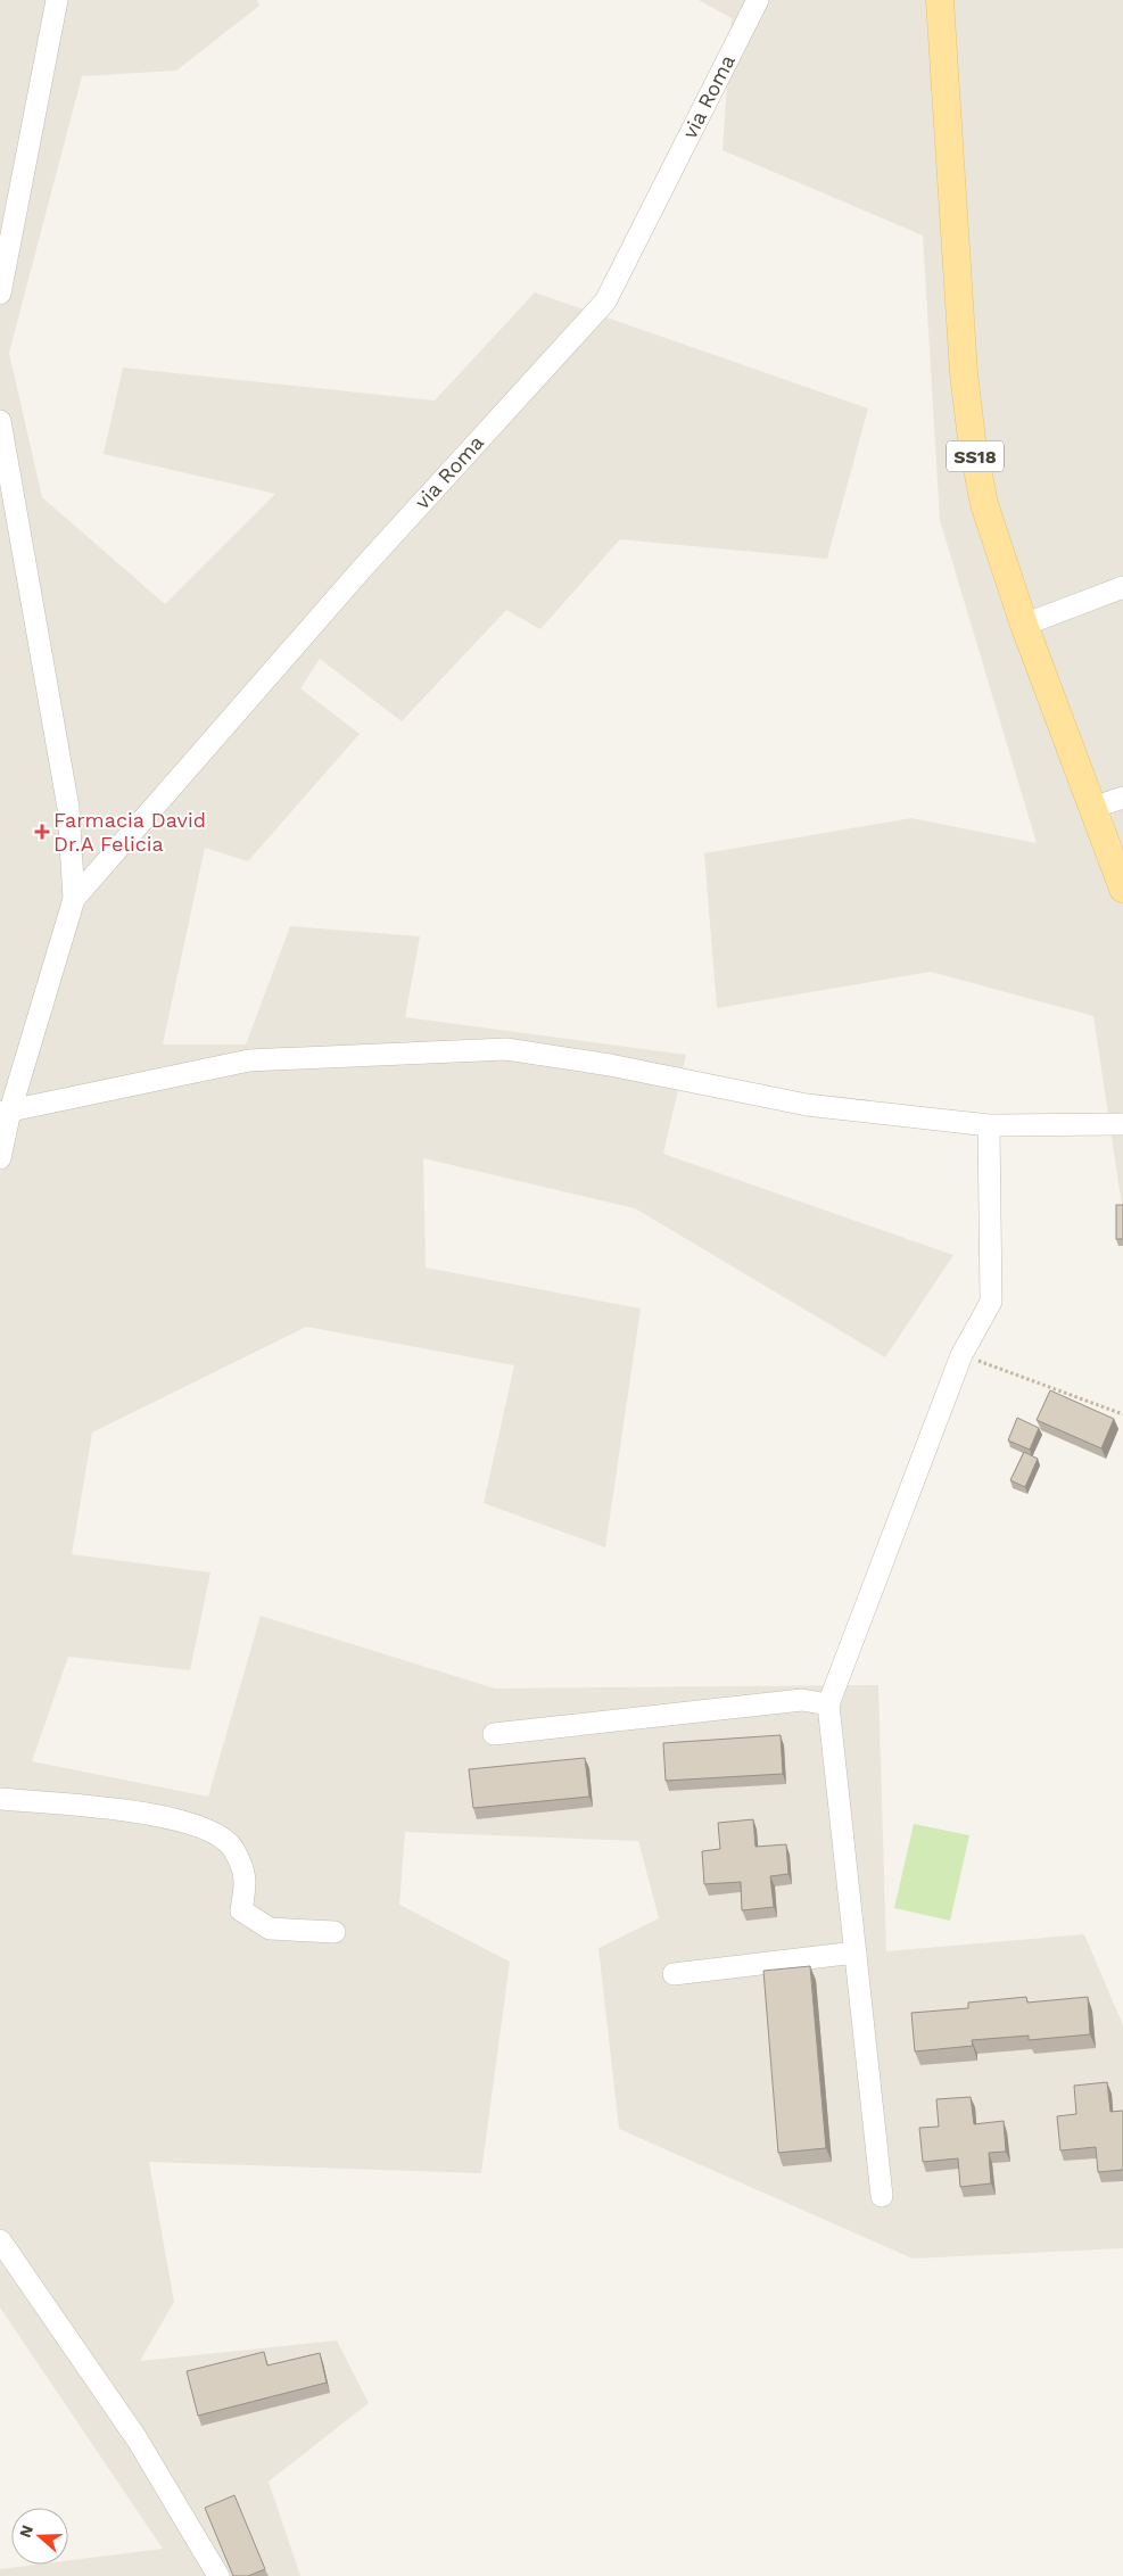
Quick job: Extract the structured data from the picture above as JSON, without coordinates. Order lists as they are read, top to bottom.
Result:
{
  "streets": {
    "main road": ["SS18"],
    "street": ["via Roma"]
  },
  "places": {
    "health": ["Farmacia David Dr.A Felicia"]
  },
  "north": "left"
}
